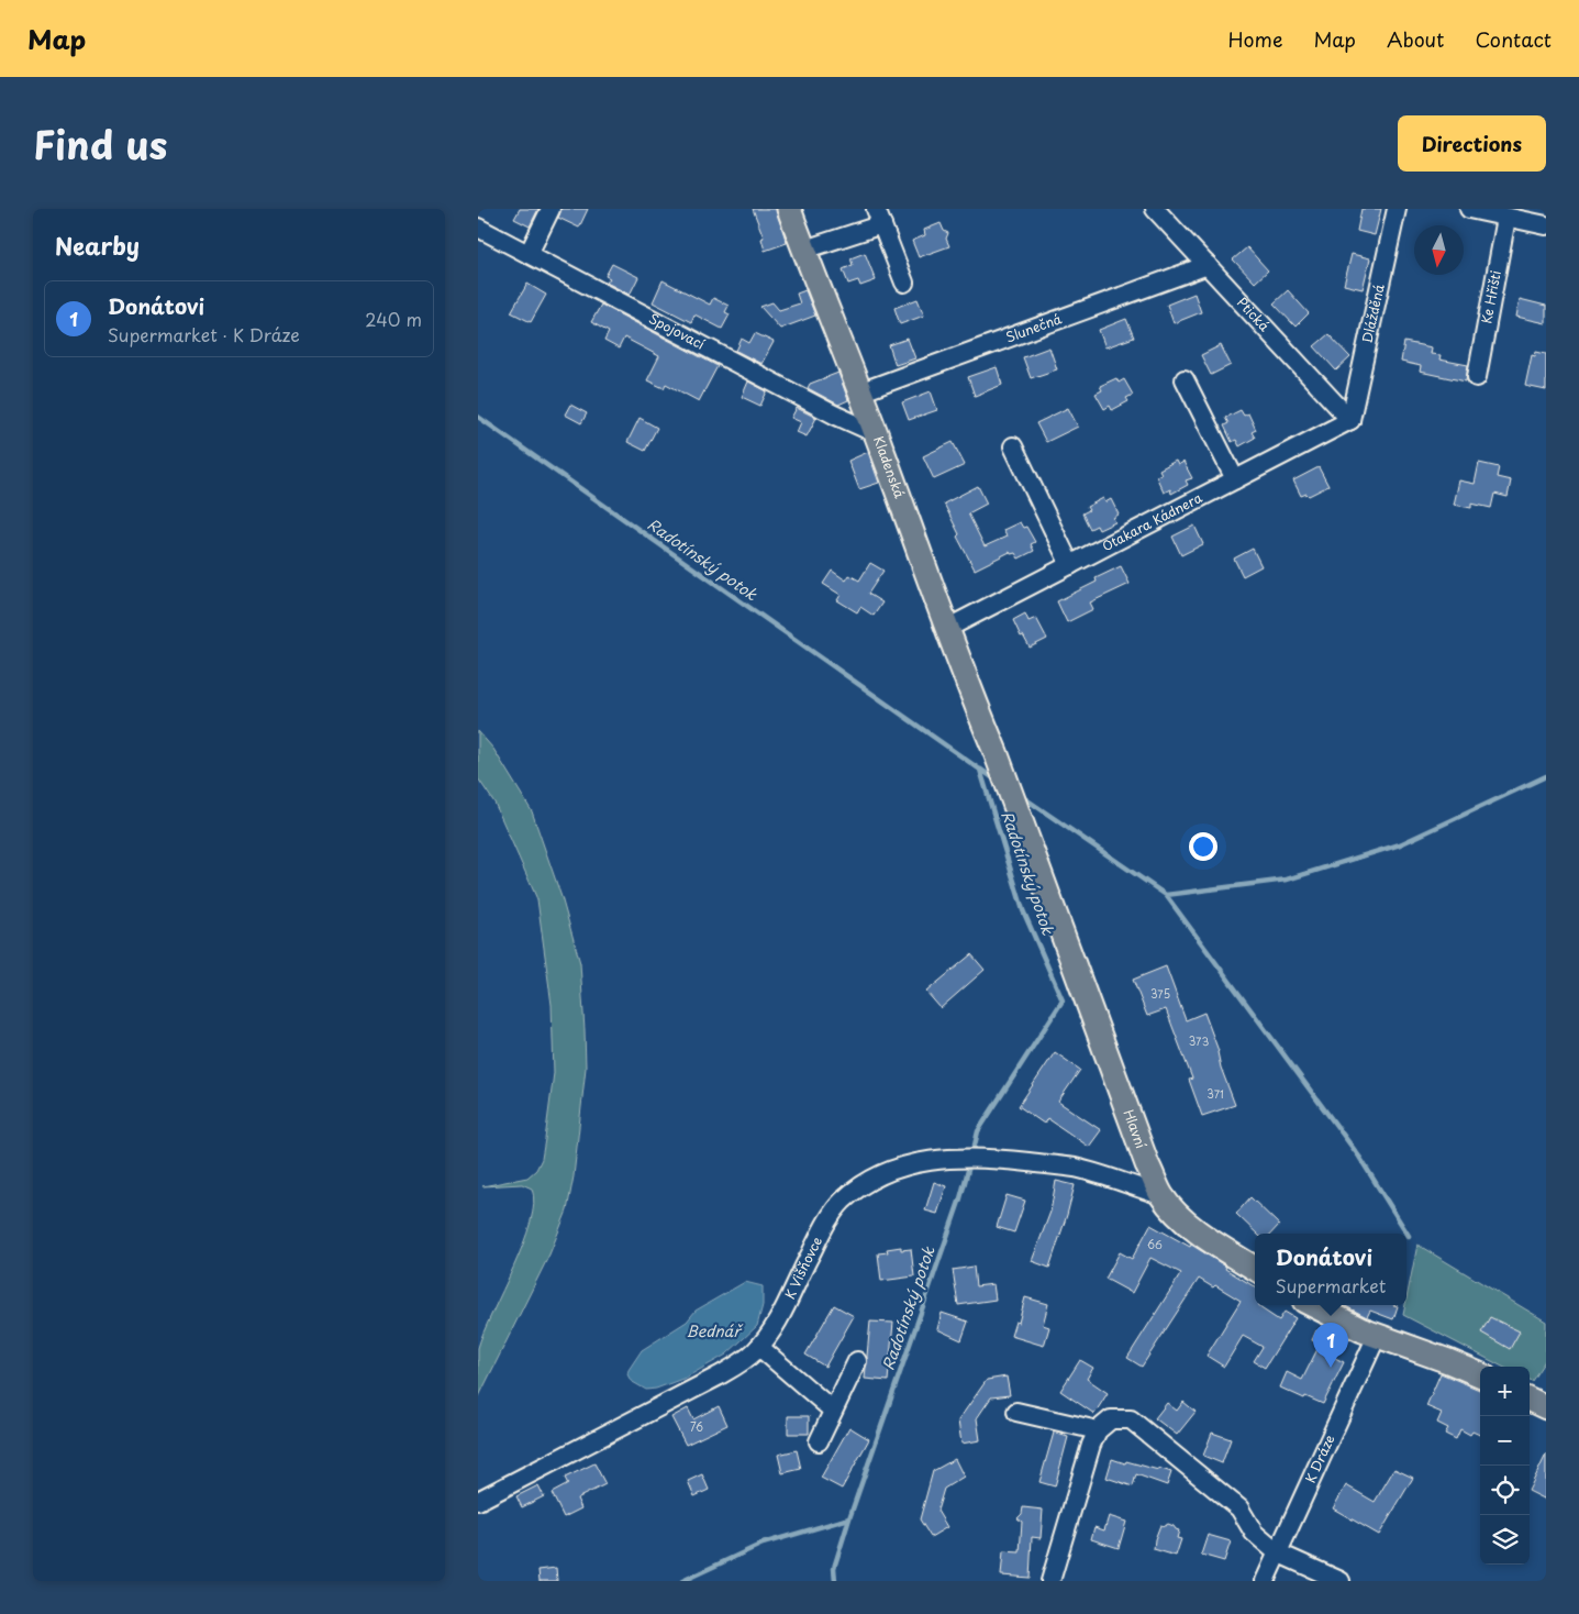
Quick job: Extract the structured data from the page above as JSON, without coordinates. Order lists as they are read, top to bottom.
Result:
{
  "streets": {
    "main road": ["Kladenská", "Hlavní"],
    "street": [
      "Ke Hřišti",
      "Ptická",
      "Dlážděná",
      "Slunečná",
      "Spojovací",
      "Otakara Kádnera",
      "K Višňovce",
      "K Dráze"
    ]
  },
  "crossings": [
    ["Ptická", "Dlážděná"],
    ["Ptická", "Slunečná"],
    ["Ptická", "Otakara Kádnera"],
    ["Dlážděná", "Otakara Kádnera"],
    ["Slunečná", "Kladenská"],
    ["Spojovací", "Kladenská"],
    ["Kladenská", "Otakara Kádnera"],
    ["Kladenská", "Hlavní"],
    ["Hlavní", "K Višňovce"]
  ],
  "water": ["Radotínský potok", "Bednář"],
  "house_numbers": [
    "375",
    "373",
    "371",
    "66",
    "76"
  ],
  "north": "bottom",
  "page": {
    "header": "Map",
    "nav": [
      "Home",
      "Map",
      "About",
      "Contact"
    ],
    "title": "Find us",
    "buttons": "Directions",
    "heading": "Nearby",
    "list": [
      {
        "mark": "1",
        "name": "Donátovi",
        "note": "Supermarket · K Dráze",
        "value": "240 m"
      }
    ],
    "popup": ["Donátovi", "Supermarket"],
    "pins": "1",
    "map_buttons": ["+", "−"]
  }
}
